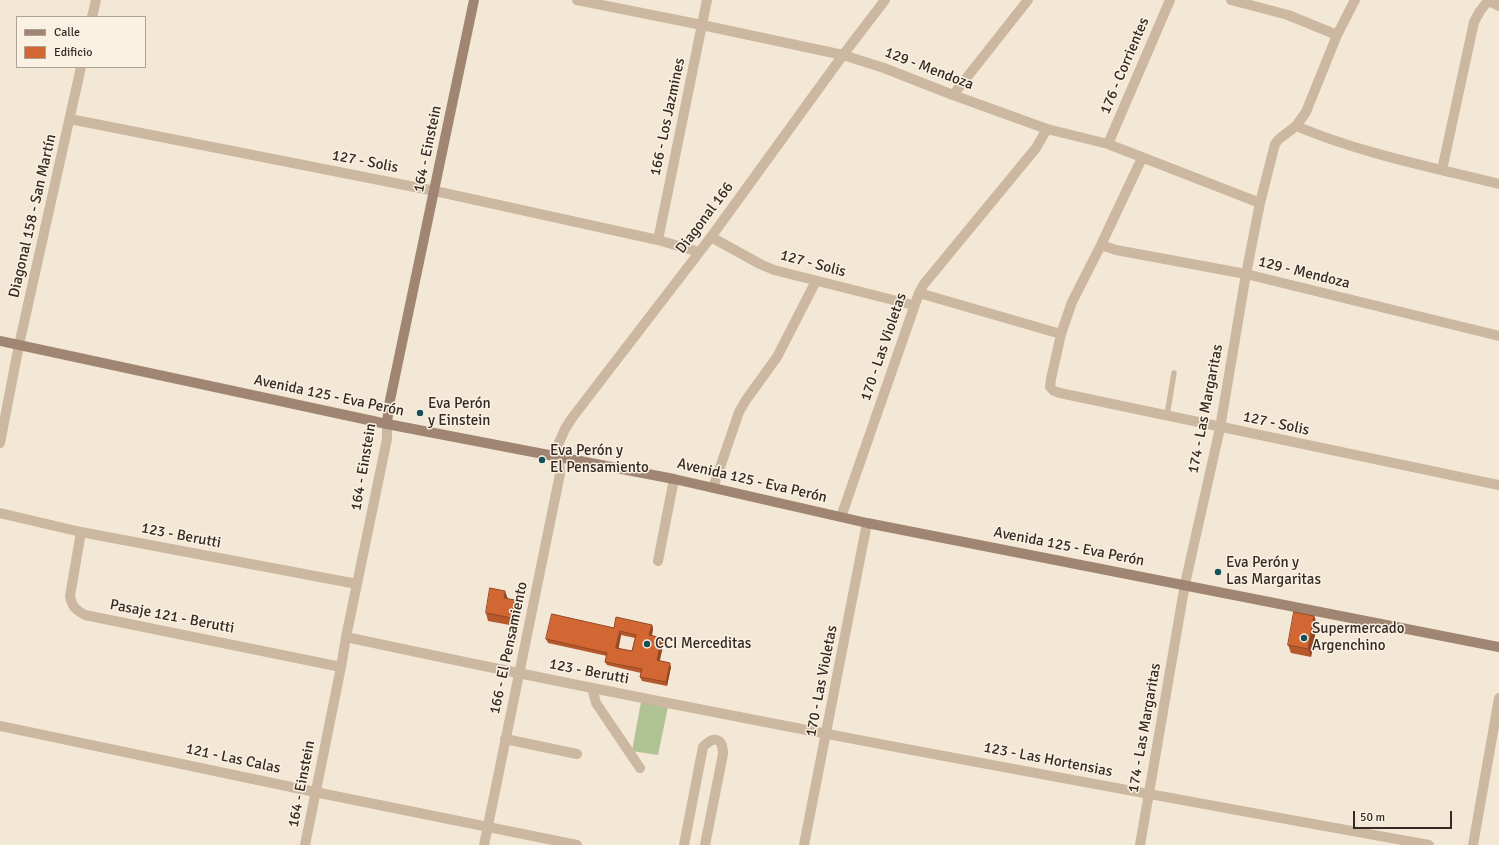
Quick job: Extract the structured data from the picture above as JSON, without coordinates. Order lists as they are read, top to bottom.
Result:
{
  "streets": {
    "street": [
      "176 - Corrientes",
      "129 - Mendoza",
      "166 - Los Jazmines",
      "164 - Einstein",
      "127 - Solis",
      "Diagonal 158 - San Martín",
      "Diagonal 166",
      "170 - Las Violetas",
      "Avenida 125 - Eva Perón",
      "174 - Las Margaritas",
      "123 - Berutti",
      "Pasaje 121 - Berutti",
      "166 - El Pensamiento",
      "121 - Las Calas",
      "123 - Las Hortensias"
    ]
  },
  "crossings": [
    ["176 - Corrientes", "129 - Mendoza"],
    ["129 - Mendoza", "166 - Los Jazmines"],
    ["129 - Mendoza", "Diagonal 166"],
    ["129 - Mendoza", "170 - Las Violetas"],
    ["129 - Mendoza", "174 - Las Margaritas"],
    ["166 - Los Jazmines", "127 - Solis"],
    ["164 - Einstein", "127 - Solis"],
    ["164 - Einstein", "Avenida 125 - Eva Perón"],
    ["164 - Einstein", "123 - Berutti"],
    ["164 - Einstein", "Pasaje 121 - Berutti"],
    ["164 - Einstein", "121 - Las Calas"],
    ["127 - Solis", "Diagonal 158 - San Martín"],
    ["127 - Solis", "Diagonal 166"],
    ["127 - Solis", "170 - Las Violetas"],
    ["127 - Solis", "174 - Las Margaritas"],
    ["Diagonal 158 - San Martín", "Avenida 125 - Eva Perón"],
    ["Diagonal 166", "Avenida 125 - Eva Perón"],
    ["Diagonal 166", "166 - El Pensamiento"],
    ["170 - Las Violetas", "Avenida 125 - Eva Perón"],
    ["170 - Las Violetas", "123 - Berutti"],
    ["170 - Las Violetas", "123 - Las Hortensias"],
    ["Avenida 125 - Eva Perón", "174 - Las Margaritas"],
    ["Avenida 125 - Eva Perón", "166 - El Pensamiento"],
    ["174 - Las Margaritas", "123 - Las Hortensias"],
    ["123 - Berutti", "Pasaje 121 - Berutti"],
    ["123 - Berutti", "166 - El Pensamiento"],
    ["123 - Berutti", "123 - Las Hortensias"],
    ["166 - El Pensamiento", "121 - Las Calas"]
  ],
  "places": [
    "Eva Perón y Einstein",
    "Eva Perón y El Pensamiento",
    "Eva Perón y Las Margaritas",
    "Supermercado Argenchino",
    "CCI Merceditas"
  ],
  "legend": ["Calle", "Edificio"],
  "scale_bar": "50 m"
}
